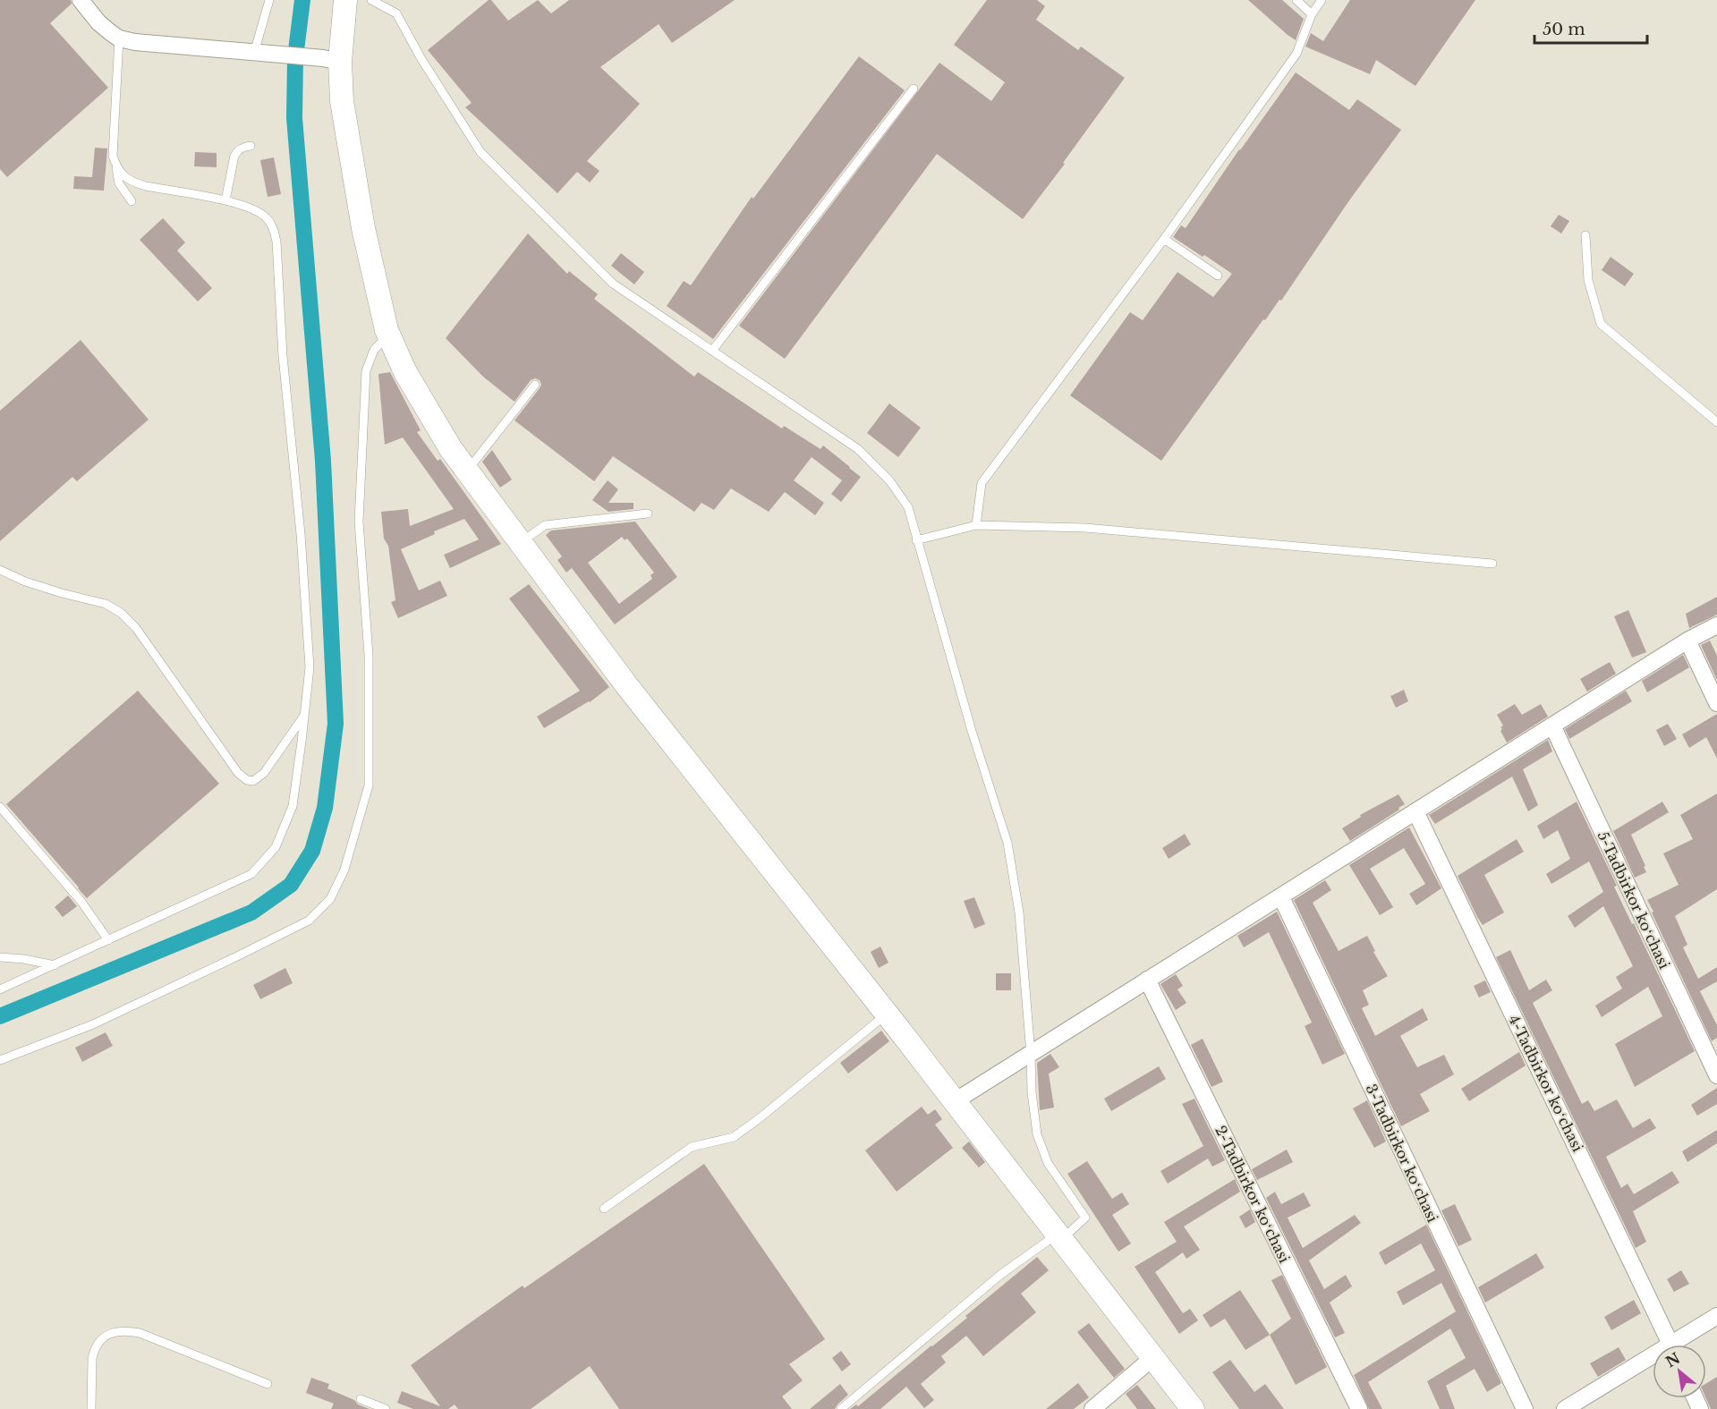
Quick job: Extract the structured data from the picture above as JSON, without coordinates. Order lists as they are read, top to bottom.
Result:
{
  "streets": {
    "street": [
      "5-Tadbirkor koʻchasi",
      "4-Tadbirkor koʻchasi",
      "3-Tadbirkor koʻchasi",
      "2-Tadbirkor koʻchasi"
    ]
  },
  "scale_bar": "50 m",
  "north": "top left"
}
